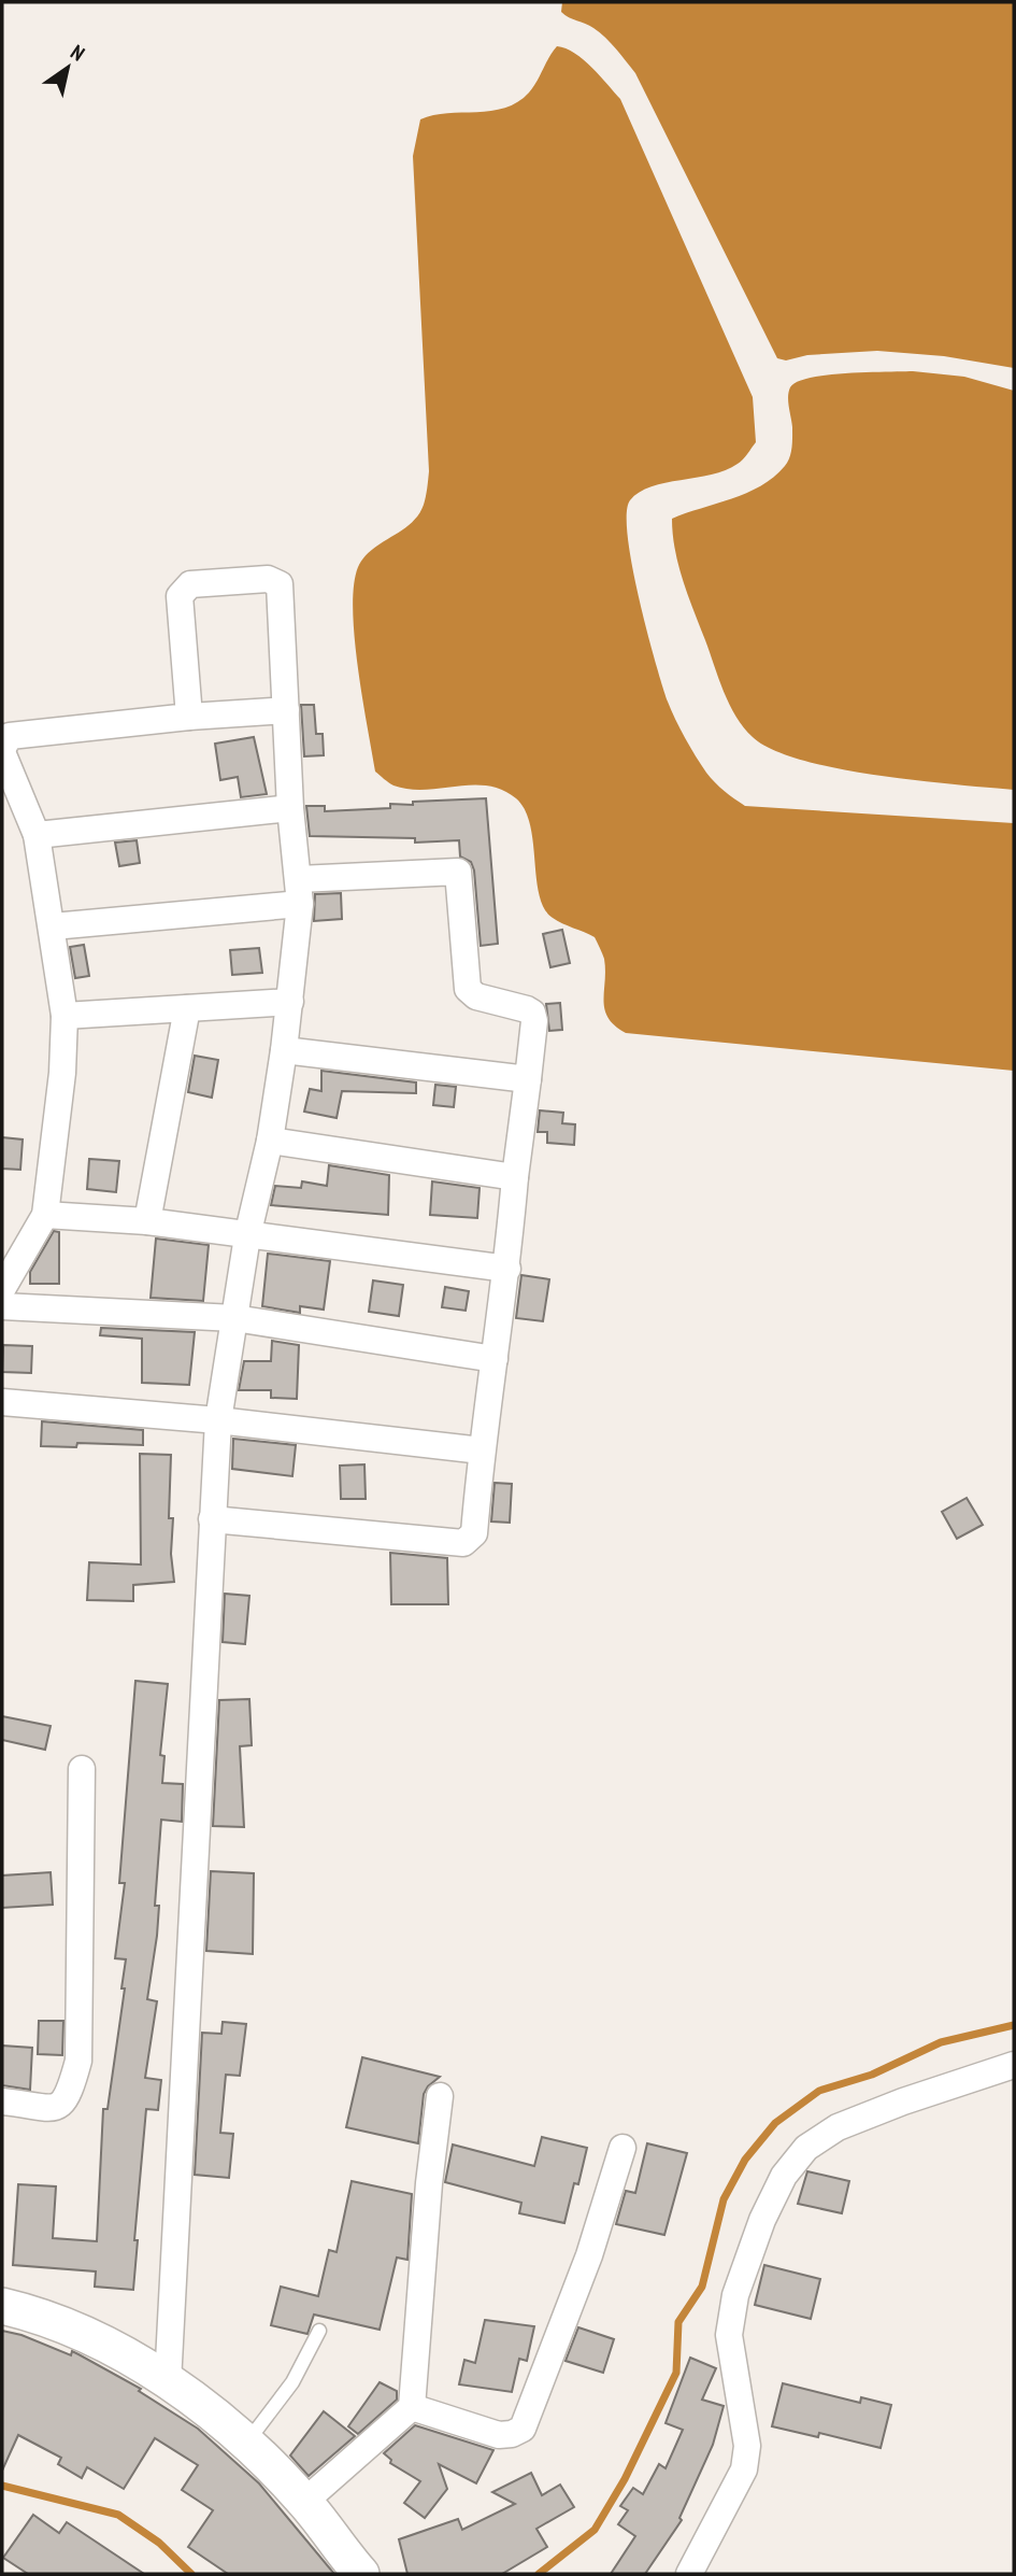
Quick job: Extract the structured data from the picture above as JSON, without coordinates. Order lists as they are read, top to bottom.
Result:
{
  "north": "top right"
}
